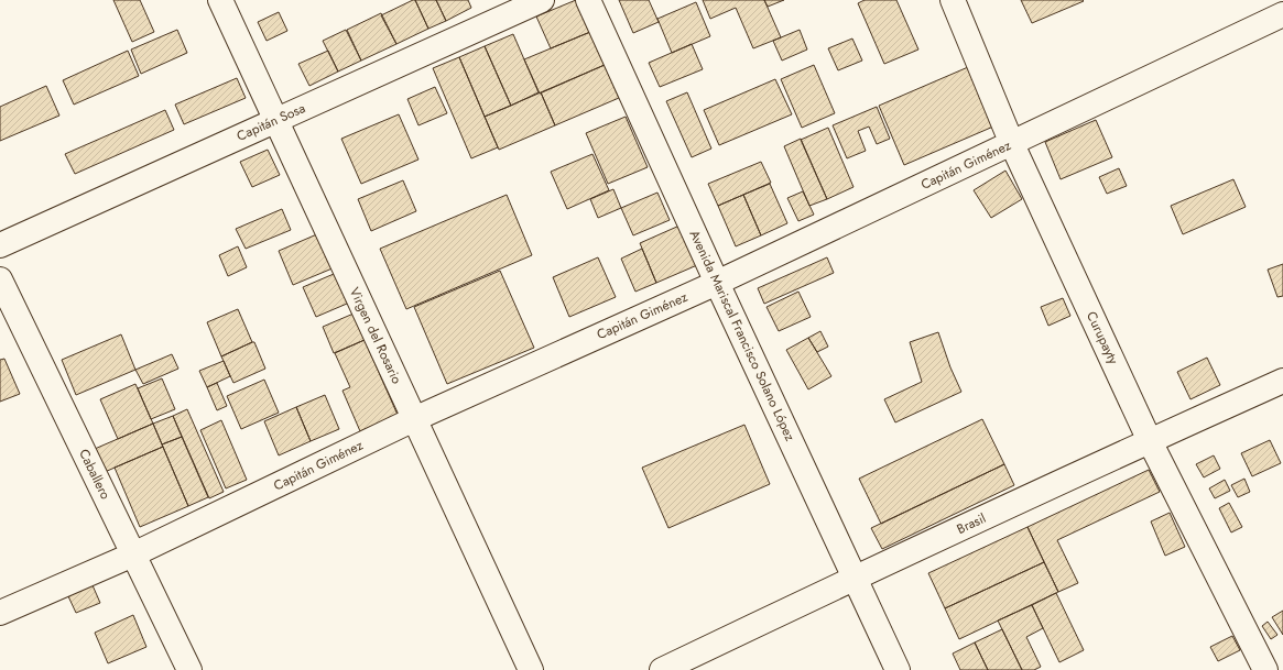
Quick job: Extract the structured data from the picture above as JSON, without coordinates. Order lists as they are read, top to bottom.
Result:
{
  "streets": {
    "street": [
      "Capitán Sosa",
      "Capitán Giménez",
      "Virgen del Rosario",
      "Avenida Mariscal Francisco Solano López",
      "Curupayty",
      "Caballero",
      "Brasil"
    ]
  },
  "crossings": [
    ["Capitán Sosa", "Virgen del Rosario"],
    ["Capitán Giménez", "Virgen del Rosario"],
    ["Capitán Giménez", "Avenida Mariscal Francisco Solano López"],
    ["Capitán Giménez", "Curupayty"],
    ["Capitán Giménez", "Caballero"],
    ["Avenida Mariscal Francisco Solano López", "Brasil"],
    ["Curupayty", "Brasil"]
  ]
}
